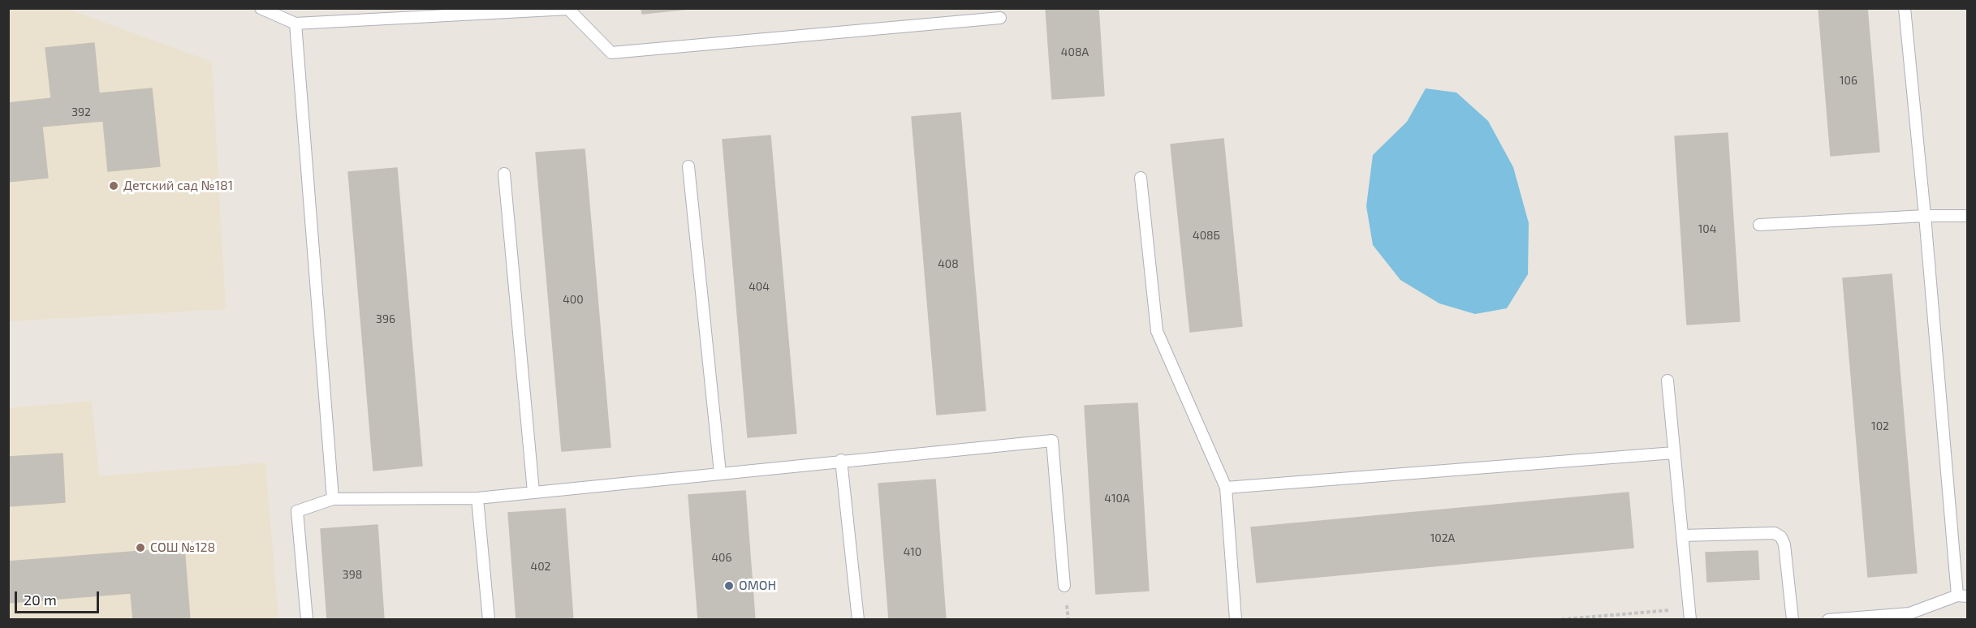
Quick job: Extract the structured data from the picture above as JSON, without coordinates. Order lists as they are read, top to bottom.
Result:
{
  "places": ["Детский сад №181", "СОШ №128", "ОМОН"],
  "house_numbers": [
    "408А",
    "106",
    "392",
    "104",
    "408Б",
    "408",
    "404",
    "400",
    "396",
    "102",
    "410А",
    "102А",
    "410",
    "406",
    "402",
    "398"
  ],
  "scale_bar": "20 m"
}
